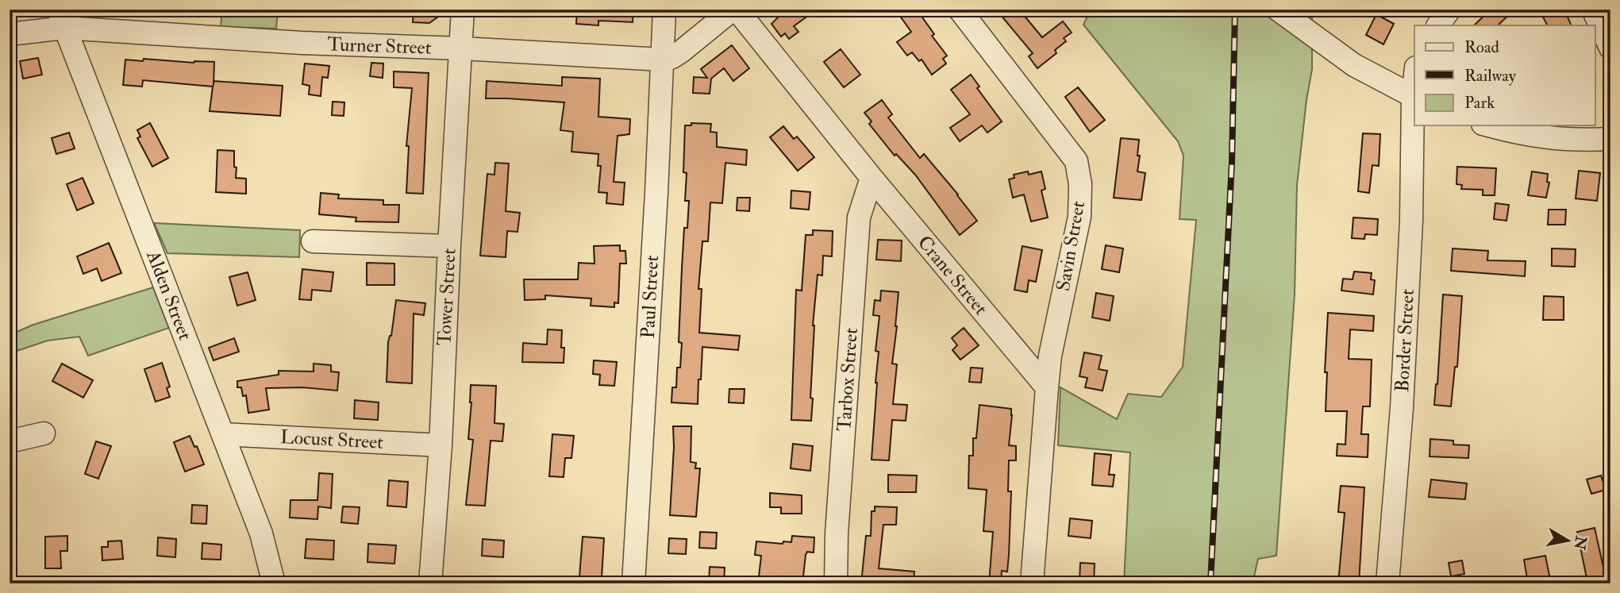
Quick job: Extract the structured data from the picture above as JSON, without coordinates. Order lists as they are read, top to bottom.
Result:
{
  "streets": {
    "street": [
      "Turner Street",
      "Savin Street",
      "Crane Street",
      "Alden Street",
      "Tower Street",
      "Paul Street",
      "Border Street",
      "Tarbox Street",
      "Locust Street"
    ]
  },
  "crossings": [
    ["Turner Street", "Alden Street"],
    ["Turner Street", "Tower Street"],
    ["Turner Street", "Paul Street"],
    ["Savin Street", "Crane Street"],
    ["Crane Street", "Tarbox Street"],
    ["Alden Street", "Locust Street"],
    ["Tower Street", "Locust Street"]
  ],
  "legend": ["Road", "Railway", "Park"],
  "north": "right"
}
